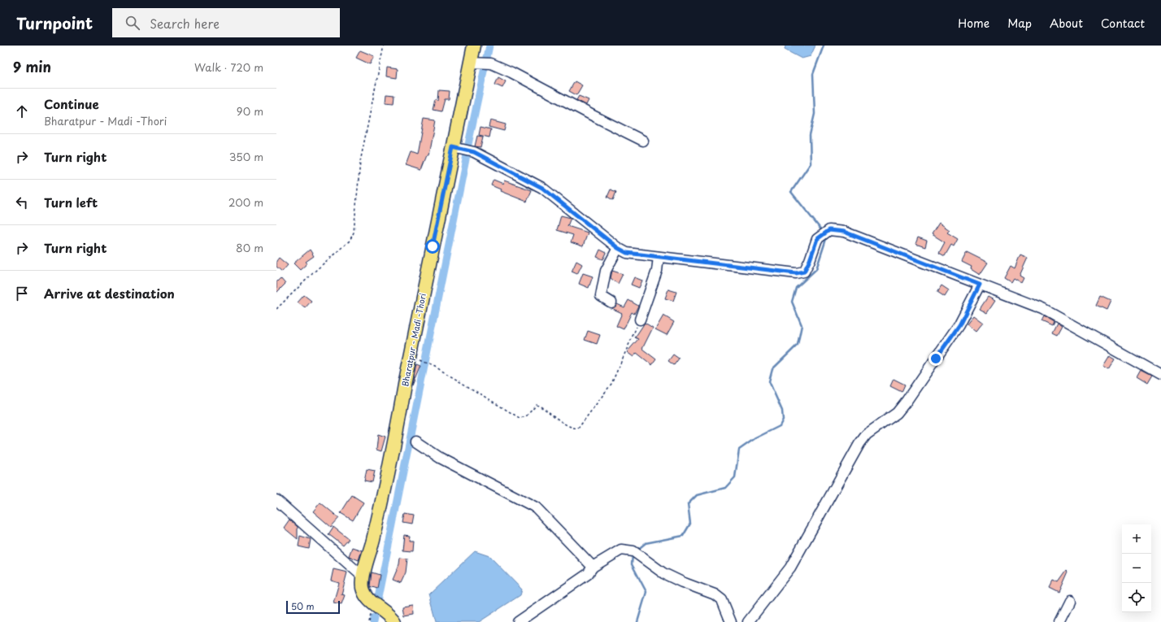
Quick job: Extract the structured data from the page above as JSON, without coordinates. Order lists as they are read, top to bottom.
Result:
{
  "streets": {
    "main road": ["Bharatpur - Madi -Thori"]
  },
  "scale_bar": "50 m",
  "page": {
    "header": "Turnpoint",
    "search": "Search here",
    "nav": [
      "Home",
      "Map",
      "About",
      "Contact"
    ],
    "heading": ["9 min", "Walk · 720 m"],
    "list": [
      ["Continue", "Bharatpur - Madi -Thori", "90 m"],
      ["Turn right", "350 m"],
      ["Turn left", "200 m"],
      ["Turn right", "80 m"],
      "Arrive at destination"
    ],
    "map_buttons": ["+", "−"],
    "scale": "50 m"
  }
}
